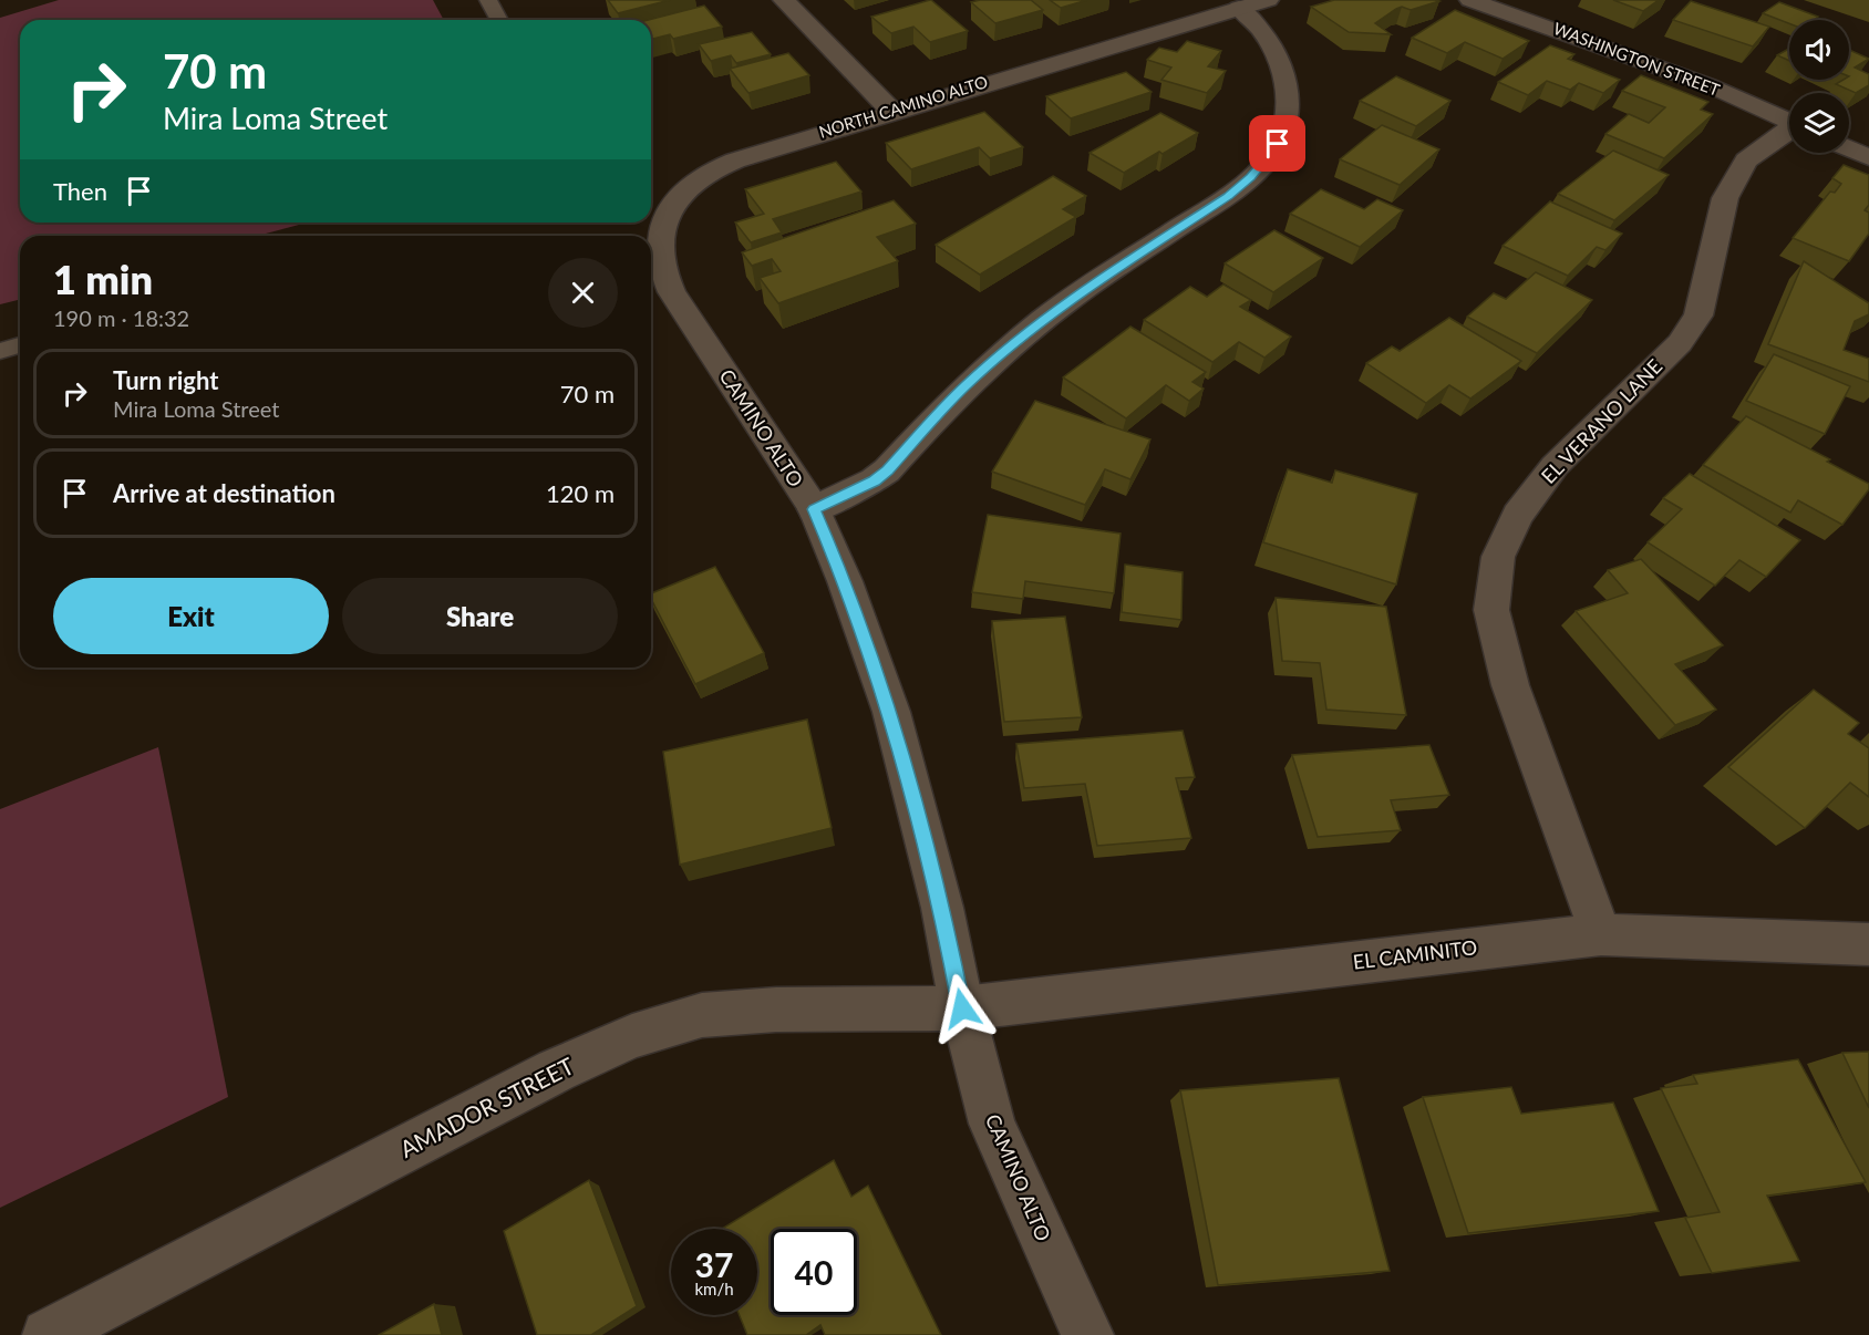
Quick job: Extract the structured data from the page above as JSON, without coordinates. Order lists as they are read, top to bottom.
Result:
{
  "streets": {
    "street": [
      "WASHINGTON STREET",
      "NORTH CAMINO ALTO",
      "EL VERANO LANE",
      "CAMINO ALTO",
      "EL CAMINITO",
      "AMADOR STREET"
    ]
  },
  "crossings": [
    ["NORTH CAMINO ALTO", "CAMINO ALTO"],
    ["EL VERANO LANE", "EL CAMINITO"],
    ["CAMINO ALTO", "EL CAMINITO"],
    ["CAMINO ALTO", "AMADOR STREET"],
    ["EL CAMINITO", "AMADOR STREET"]
  ],
  "page": {
    "turn": ["70 m", "Mira Loma Street"],
    "then": "Then",
    "heading": ["1 min", "190 m · 18:32"],
    "list": [
      {
        "name": "Turn right",
        "note": "Mira Loma Street",
        "value": "70 m"
      },
      {
        "name": "Arrive at destination",
        "value": "120 m"
      }
    ],
    "buttons": ["Exit", "Share"],
    "speed": "37 km/h",
    "limit": "40"
  }
}
